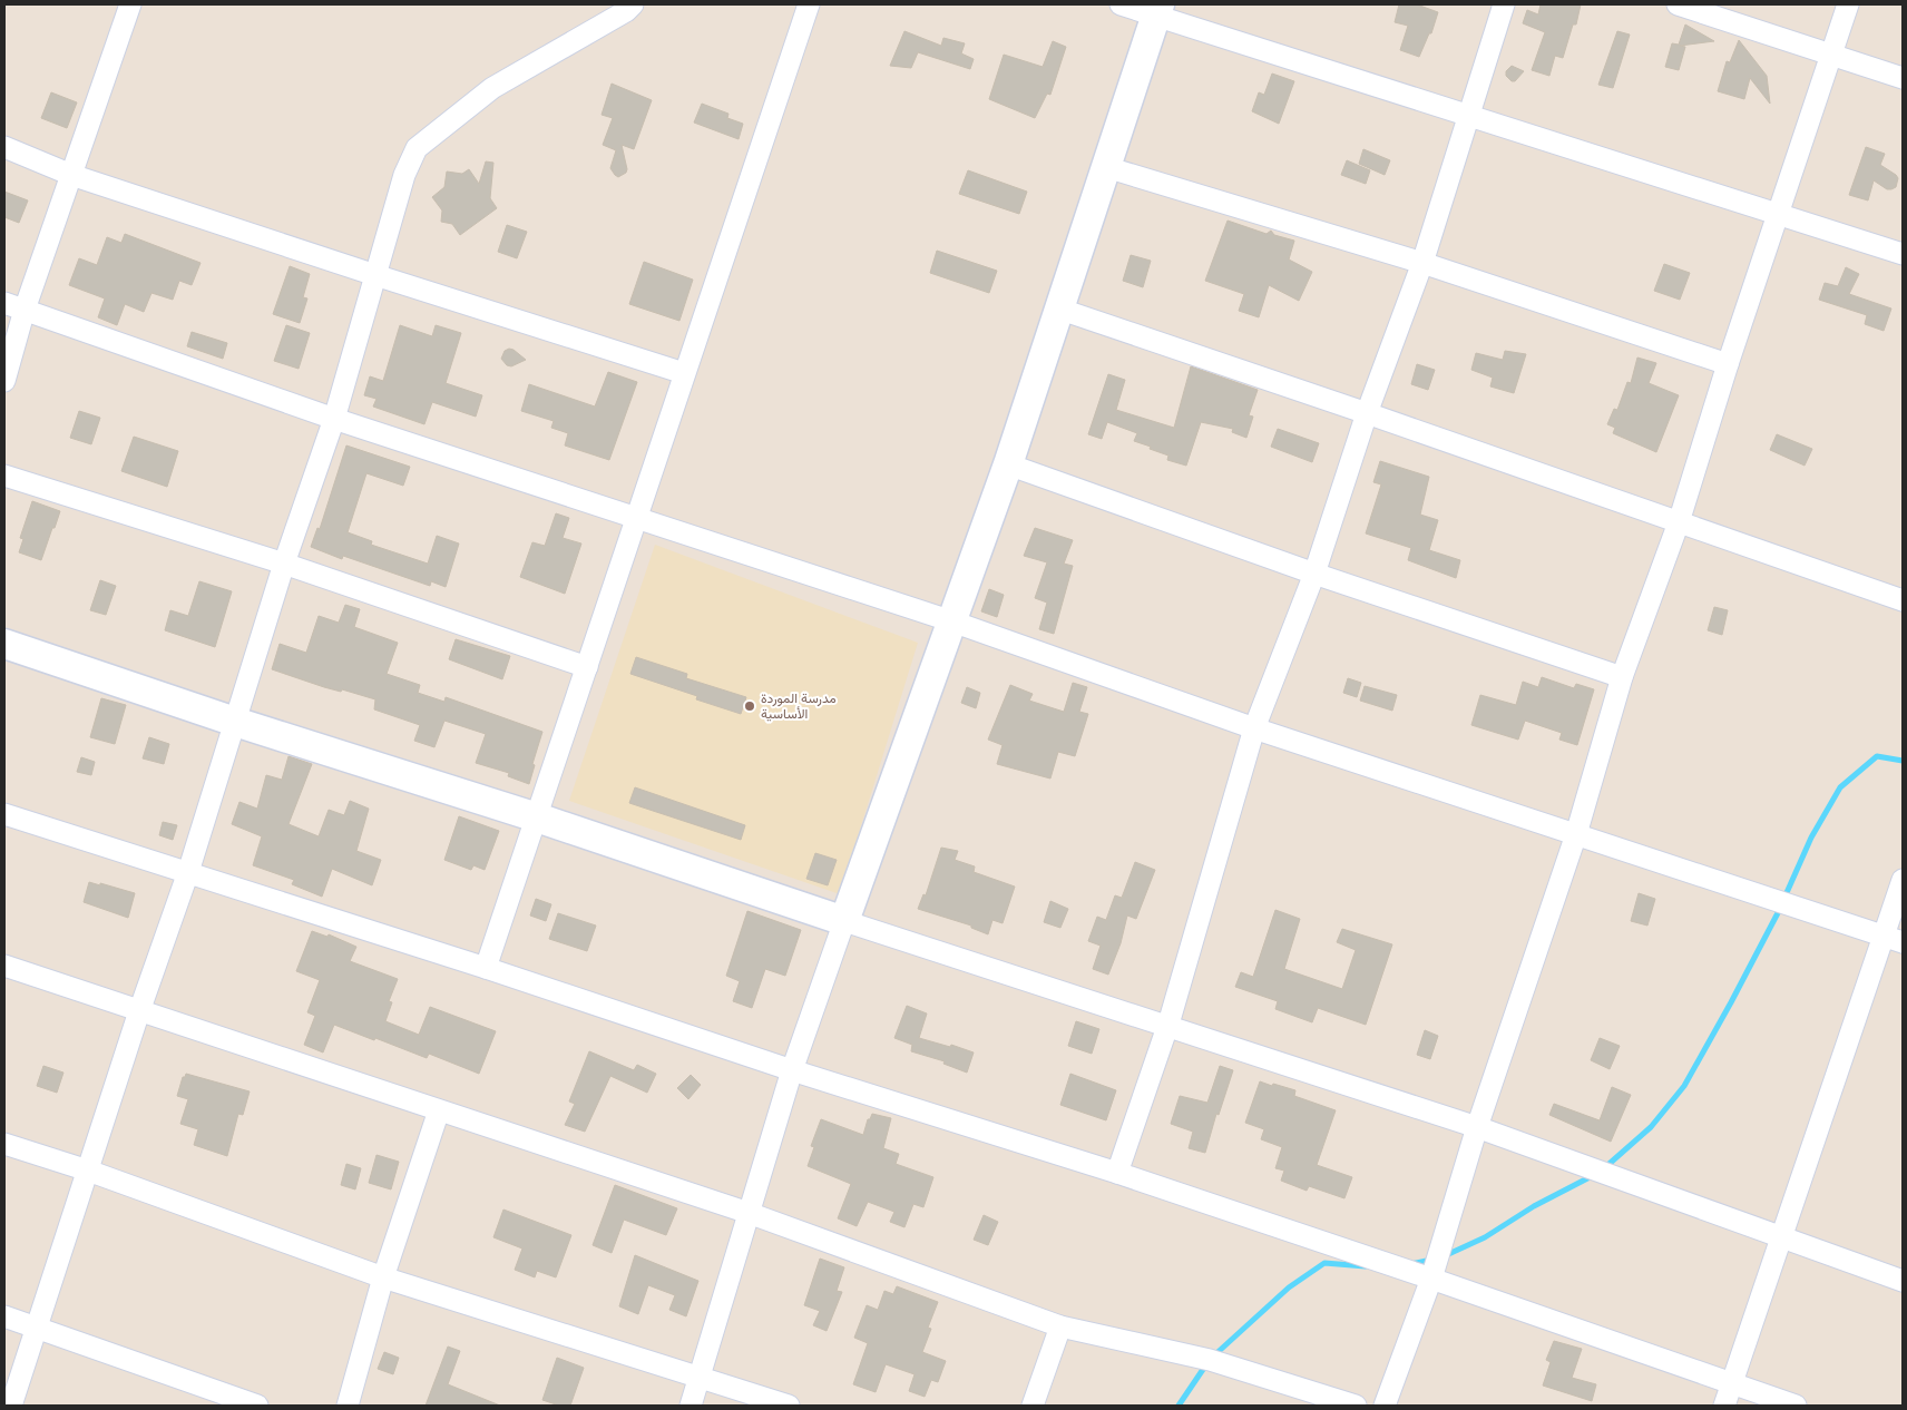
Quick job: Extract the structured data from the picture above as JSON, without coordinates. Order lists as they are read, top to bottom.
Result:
{
  "places": ["مدرسة الموردة الأساسية"]
}
